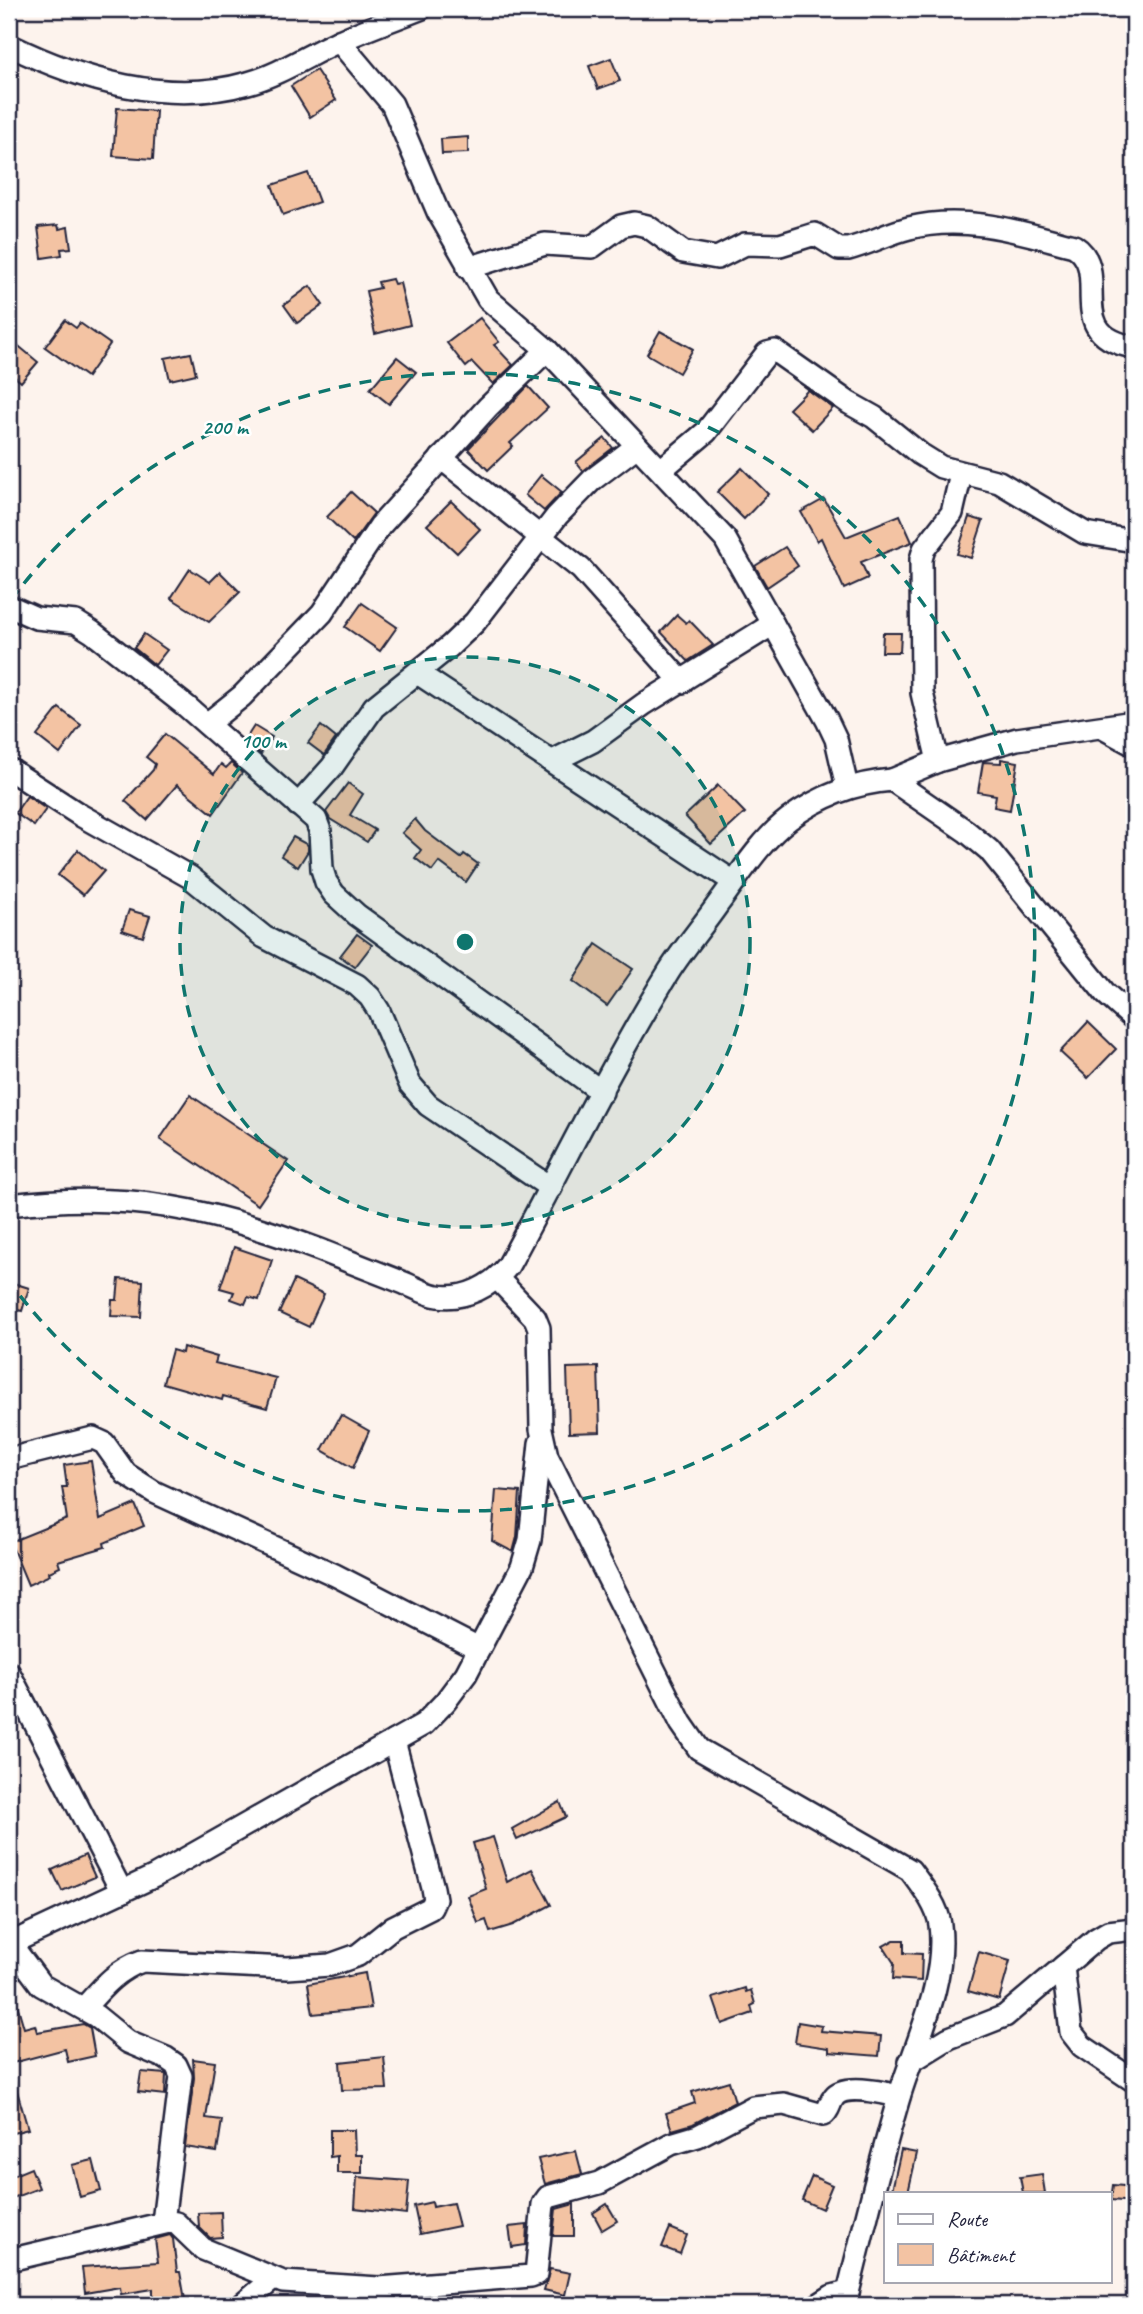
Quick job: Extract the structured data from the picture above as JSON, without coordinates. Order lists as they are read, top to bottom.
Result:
{
  "legend": ["Route", "Bâtiment"],
  "rings": ["200 m", "100 m"]
}
